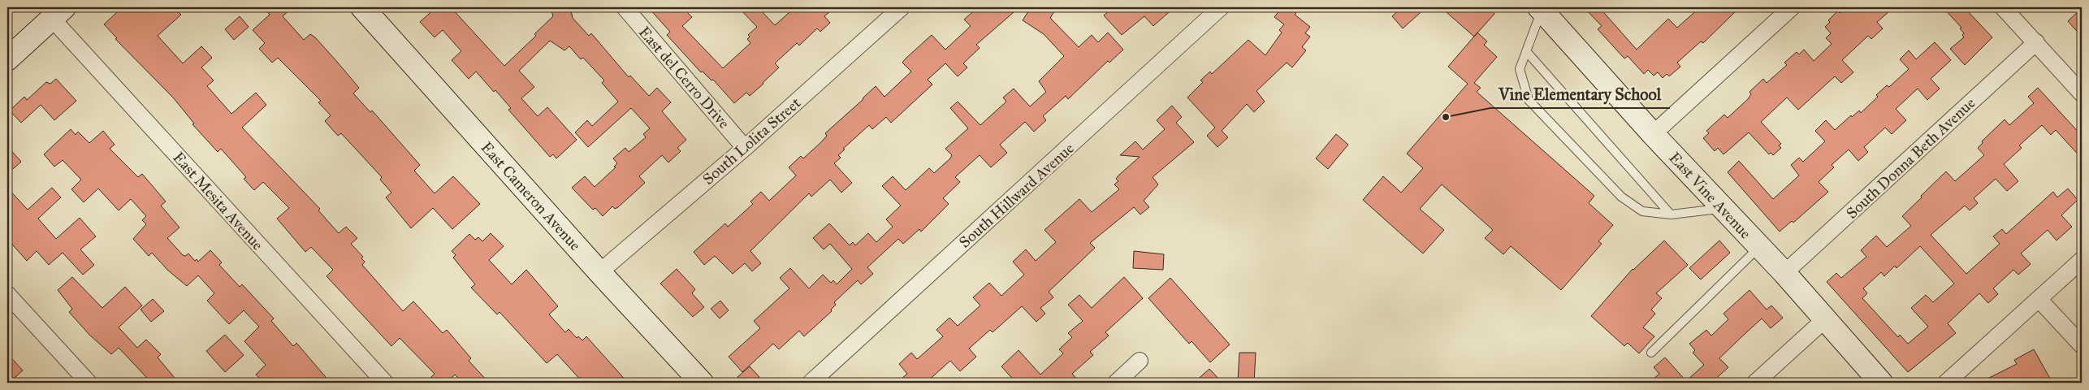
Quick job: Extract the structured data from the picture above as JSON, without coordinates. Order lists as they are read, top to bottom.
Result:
{
  "streets": {
    "street": [
      "East del Cerro Drive",
      "South Lolita Street",
      "South Donna Beth Avenue",
      "South Hillward Avenue",
      "East Vine Avenue",
      "East Cameron Avenue",
      "East Mesita Avenue"
    ]
  },
  "crossings": [
    ["East del Cerro Drive", "South Lolita Street"],
    ["South Lolita Street", "East Cameron Avenue"],
    ["South Donna Beth Avenue", "East Vine Avenue"]
  ],
  "places": ["Vine Elementary School"]
}
